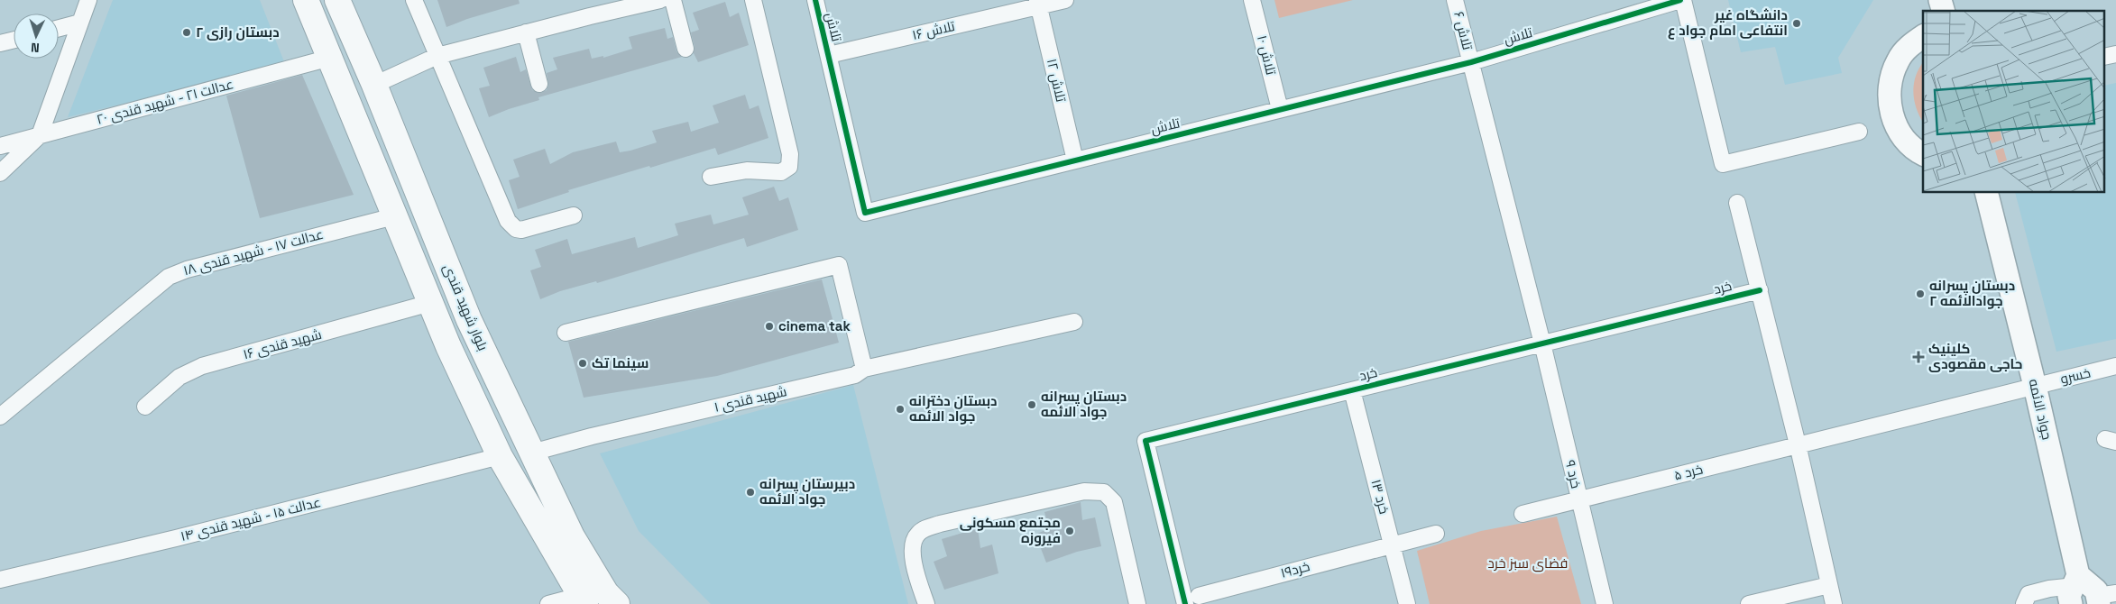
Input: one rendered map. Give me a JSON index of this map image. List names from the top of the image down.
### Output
{
  "streets": {
    "main road": ["بلوار شهید قندی"],
    "street": [
      "تلاش",
      "تلاش ۱۶",
      "تلاش ۶",
      "تلاش ۱۰",
      "تلاش ۱۲",
      "عدالت ۲۱ - شهید قندی ۲۰",
      "عدالت ۱۷ - شهید قندی ۱۸",
      "خرد",
      "شهید قندی ۱۶",
      "خسرو",
      "شهيد قندی ۱",
      "جواد الائمه",
      "خرد ۵",
      "خرد ۹",
      "خرد ۱۳",
      "عدالت ۱۵ - شهید قندی ۱۴",
      "خرد۱۹"
    ]
  },
  "crossings": [
    ["تلاش", "تلاش ۱۶"],
    ["تلاش", "تلاش ۶"],
    ["تلاش", "تلاش ۱۰"],
    ["تلاش", "تلاش ۱۲"],
    ["تلاش ۱۶", "تلاش ۱۲"],
    ["خرد", "خرد ۹"],
    ["خرد", "خرد ۱۳"],
    ["خرد", "خرد۱۹"],
    ["بلوار شهید قندی", "شهيد قندی ۱"],
    ["خسرو", "جواد الائمه"],
    ["خرد ۵", "خرد ۹"],
    ["خرد ۱۳", "خرد۱۹"]
  ],
  "parks": ["فضای سبز خرد"],
  "places": {
    "other": [
      "دانشگاه غیر انتفاعی امام جواد ع",
      "دبستان رازی ۲",
      "دبستان پسرانه جوادالائمه ۲",
      "cinema tak",
      "سینما تک",
      "دبستان پسرانه جواد الائمه",
      "دبستان دخترانه جواد الائمه",
      "دبیرستان پسرانه جواد الائمه",
      "مجتمع مسکونی فیروزه"
    ],
    "health": ["کلینیک حاجی مقصودی"]
  },
  "north": "bottom"
}
